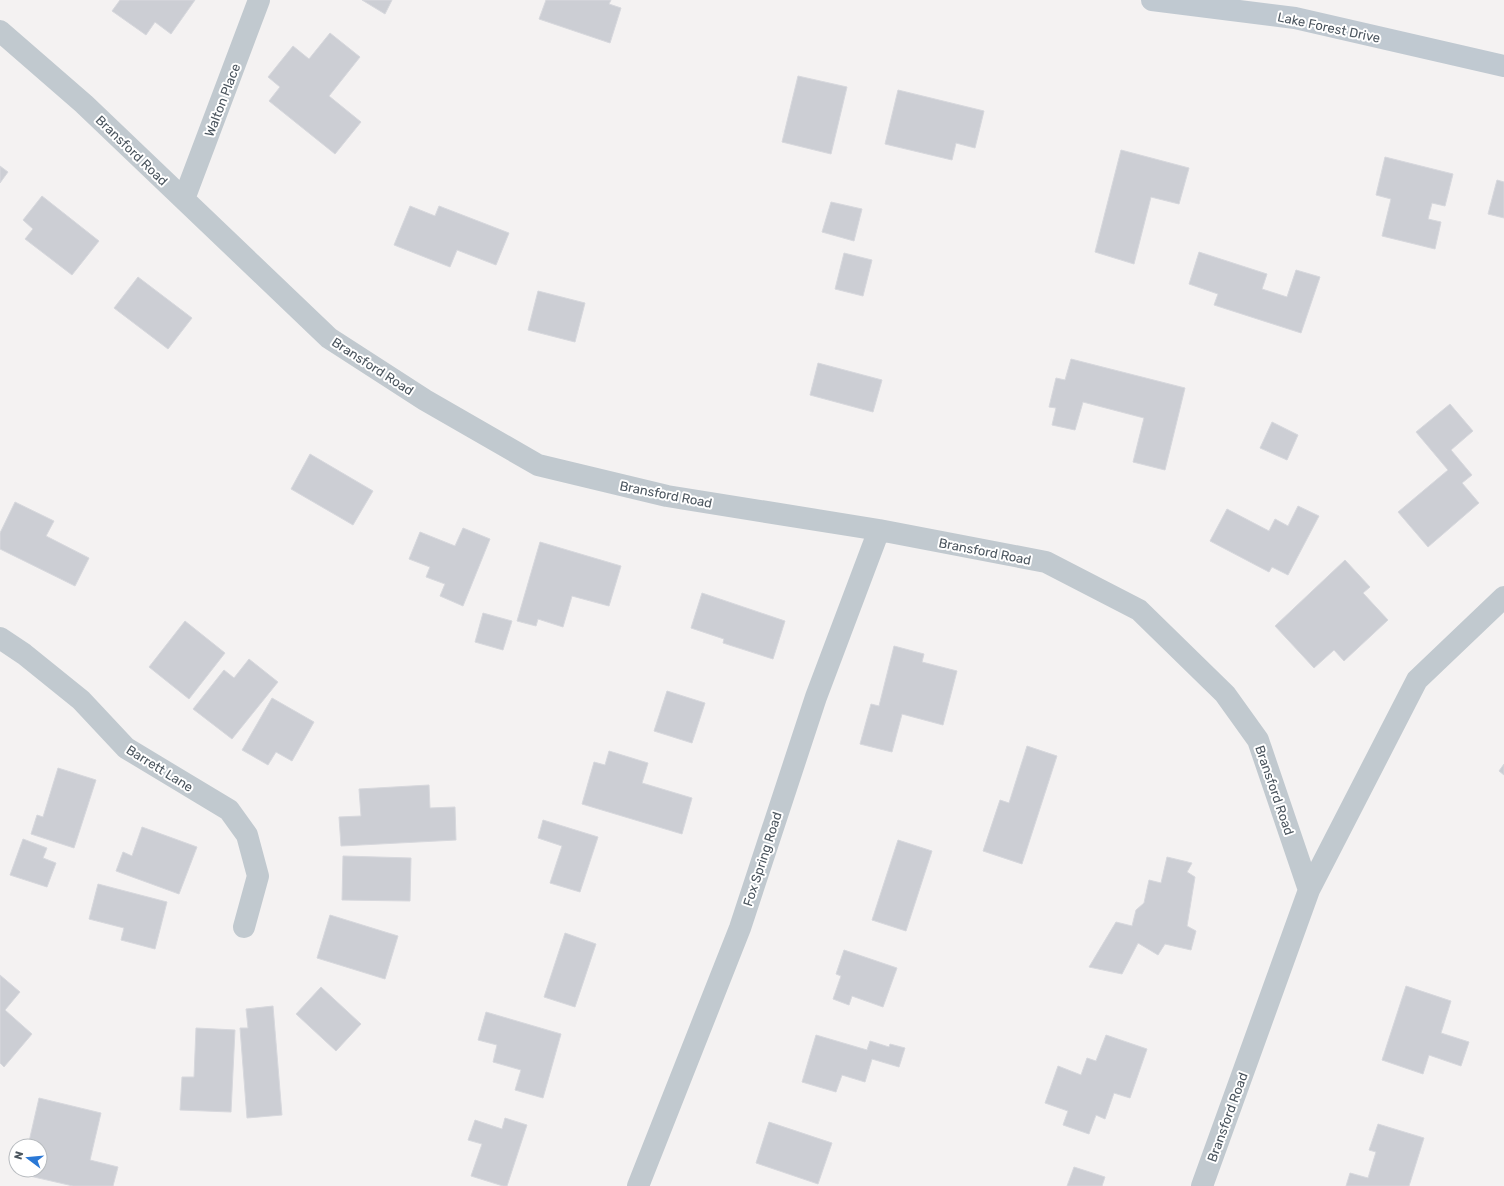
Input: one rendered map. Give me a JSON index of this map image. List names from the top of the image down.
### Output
{
  "streets": {
    "street": [
      "Lake Forest Drive",
      "Walton Place",
      "Bransford Road",
      "Barrett Lane",
      "Fox Spring Road"
    ]
  },
  "crossings": [
    ["Walton Place", "Bransford Road"],
    ["Bransford Road", "Fox Spring Road"]
  ],
  "north": "left"
}
